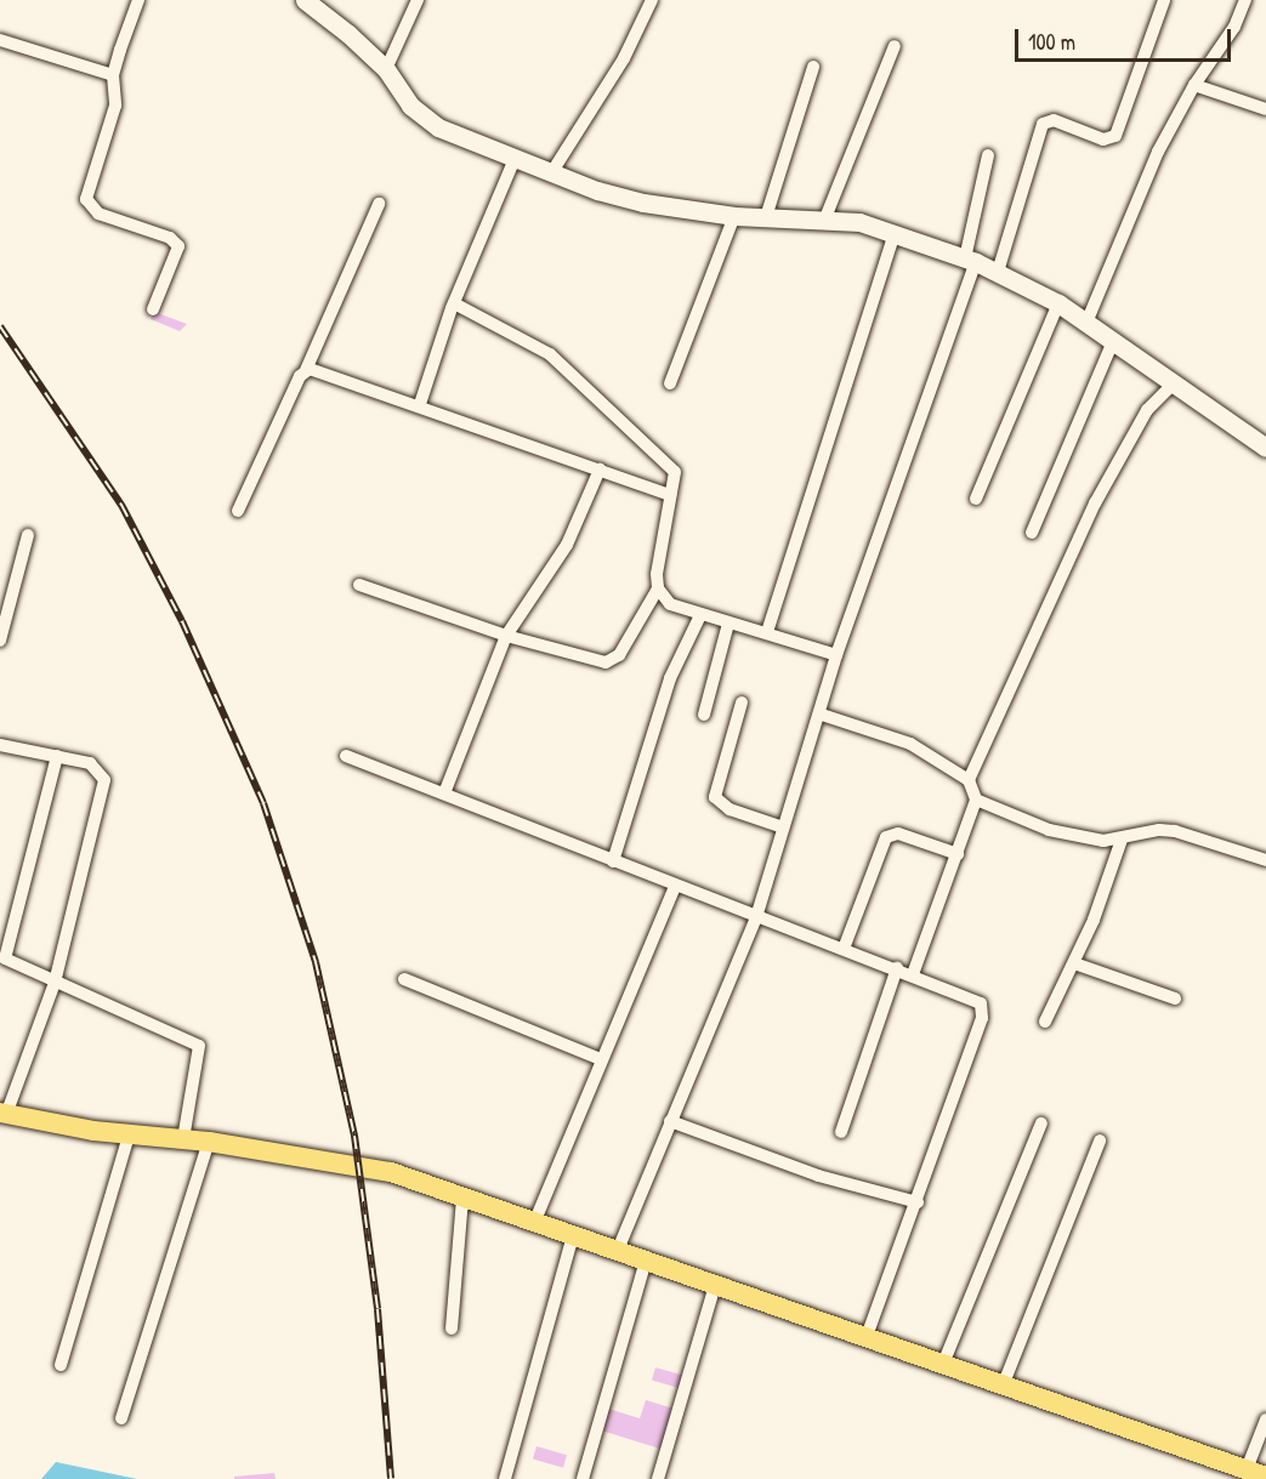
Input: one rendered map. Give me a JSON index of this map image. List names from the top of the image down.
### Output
{
  "scale_bar": "100 m"
}
